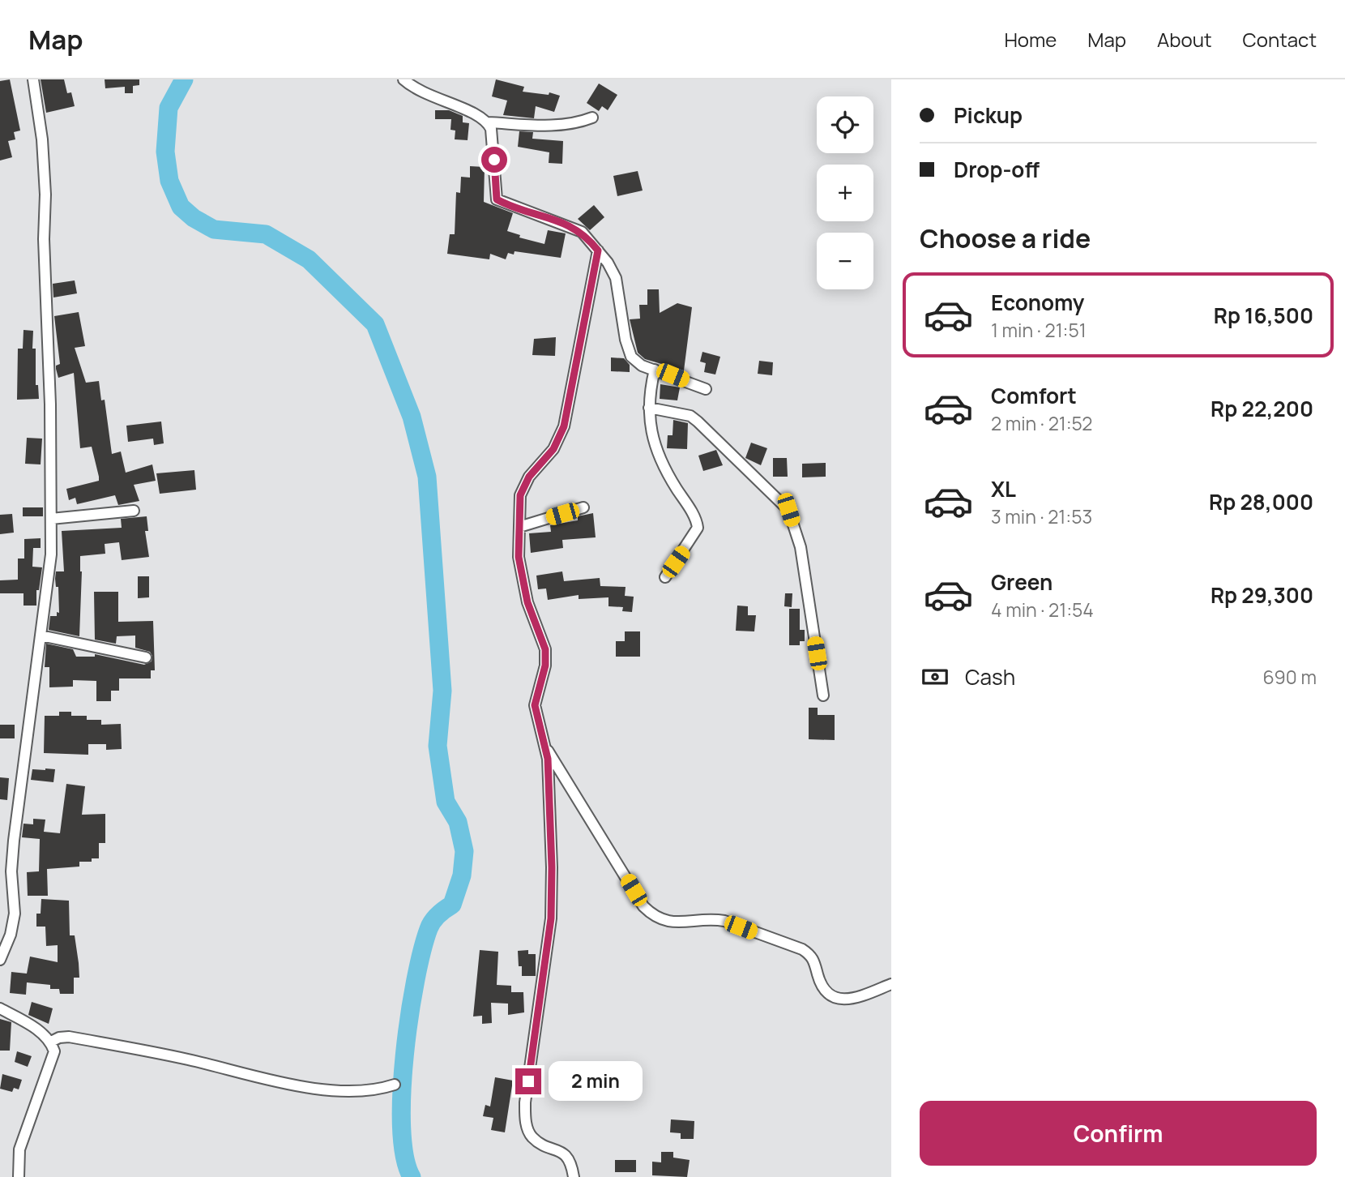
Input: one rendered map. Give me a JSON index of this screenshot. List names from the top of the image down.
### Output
{
  "page": {
    "header": "Map",
    "nav": [
      "Home",
      "Map",
      "About",
      "Contact"
    ],
    "banner": ["Pickup", "Drop-off"],
    "map_buttons": ["+", "−"],
    "heading": "Choose a ride",
    "list": [
      {
        "name": "Economy",
        "note": "1 min · 21:51",
        "value": "Rp 16,500"
      },
      {
        "name": "Comfort",
        "note": "2 min · 21:52",
        "value": "Rp 22,200"
      },
      {
        "name": "XL",
        "note": "3 min · 21:53",
        "value": "Rp 28,000"
      },
      {
        "name": "Green",
        "note": "4 min · 21:54",
        "value": "Rp 29,300"
      }
    ],
    "pay": ["Cash", "690 m"],
    "bubble": "2 min",
    "buttons": "Confirm"
  }
}
